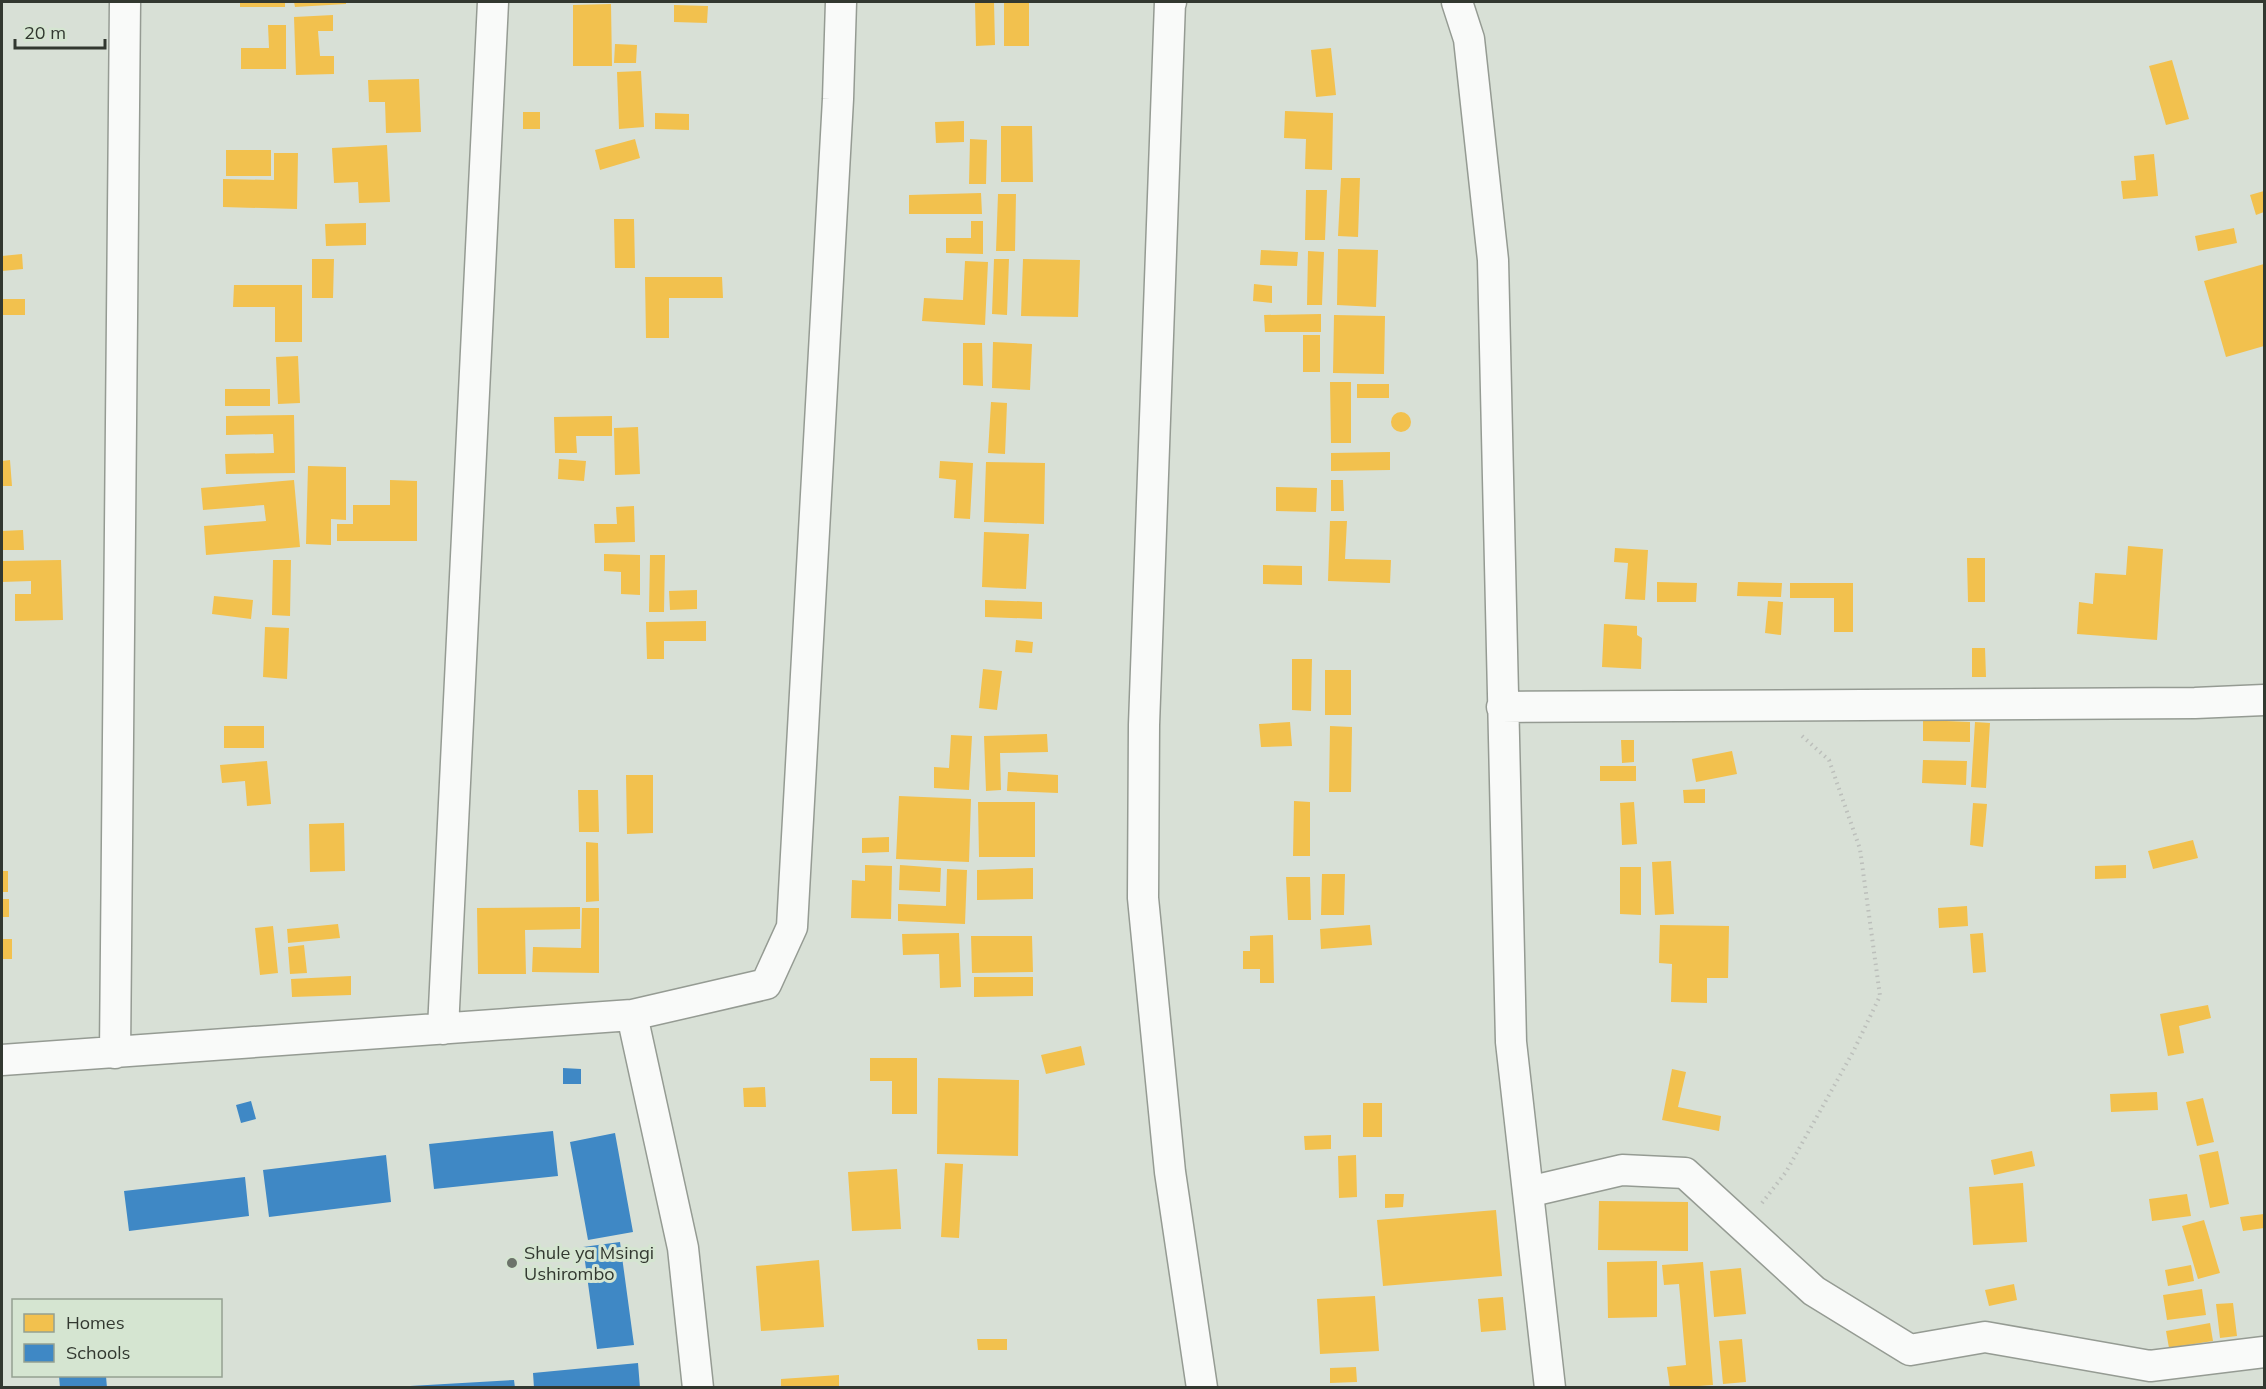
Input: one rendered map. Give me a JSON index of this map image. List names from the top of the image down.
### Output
{
  "places": ["Shule ya Msingi Ushirombo"],
  "legend": ["Homes", "Schools"],
  "scale_bar": "20 m"
}
